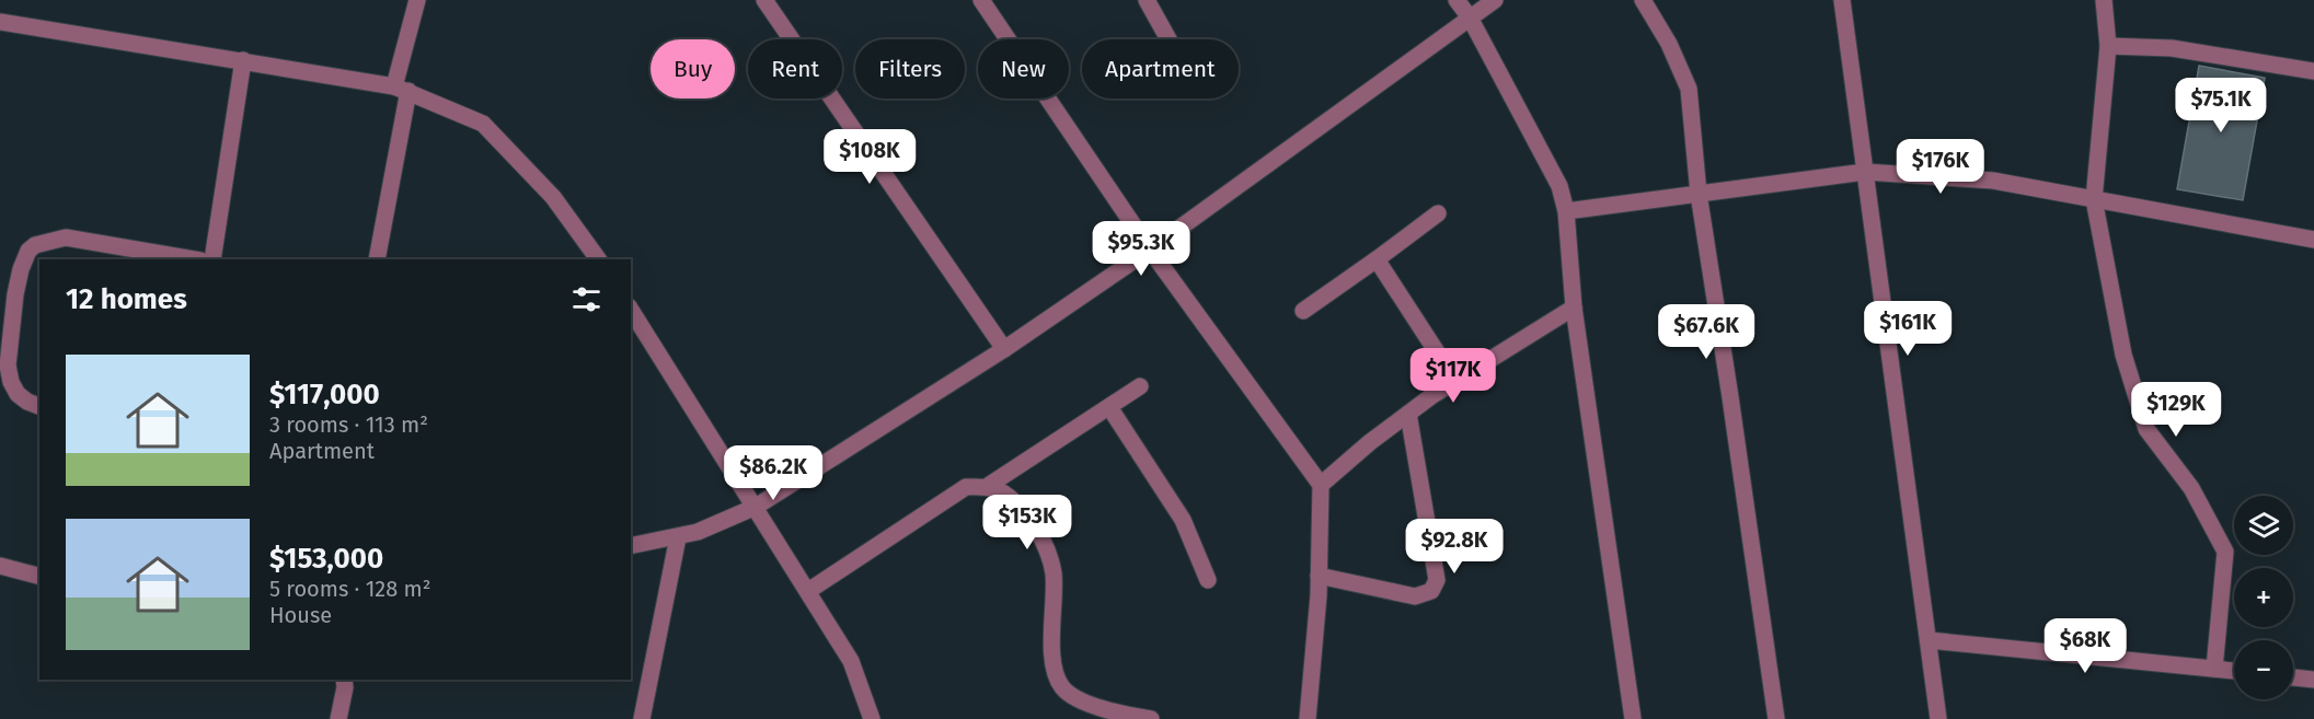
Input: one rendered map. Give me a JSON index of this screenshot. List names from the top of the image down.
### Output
{
  "page": {
    "chip": [
      "Buy",
      "Rent",
      "Filters",
      "New",
      "Apartment"
    ],
    "price": [
      "$75.1K",
      "$108K",
      "$176K",
      "$95.3K",
      "$161K",
      "$67.6K",
      "$117K",
      "$129K",
      "$86.2K",
      "$153K",
      "$92.8K",
      "$68K"
    ],
    "heading": "12 homes",
    "list": [
      {
        "name": "$117,000",
        "note": "3 rooms · 113 m² · Apartment"
      },
      {
        "name": "$153,000",
        "note": "5 rooms · 128 m² · House"
      }
    ],
    "map_buttons": ["+", "−"]
  }
}
